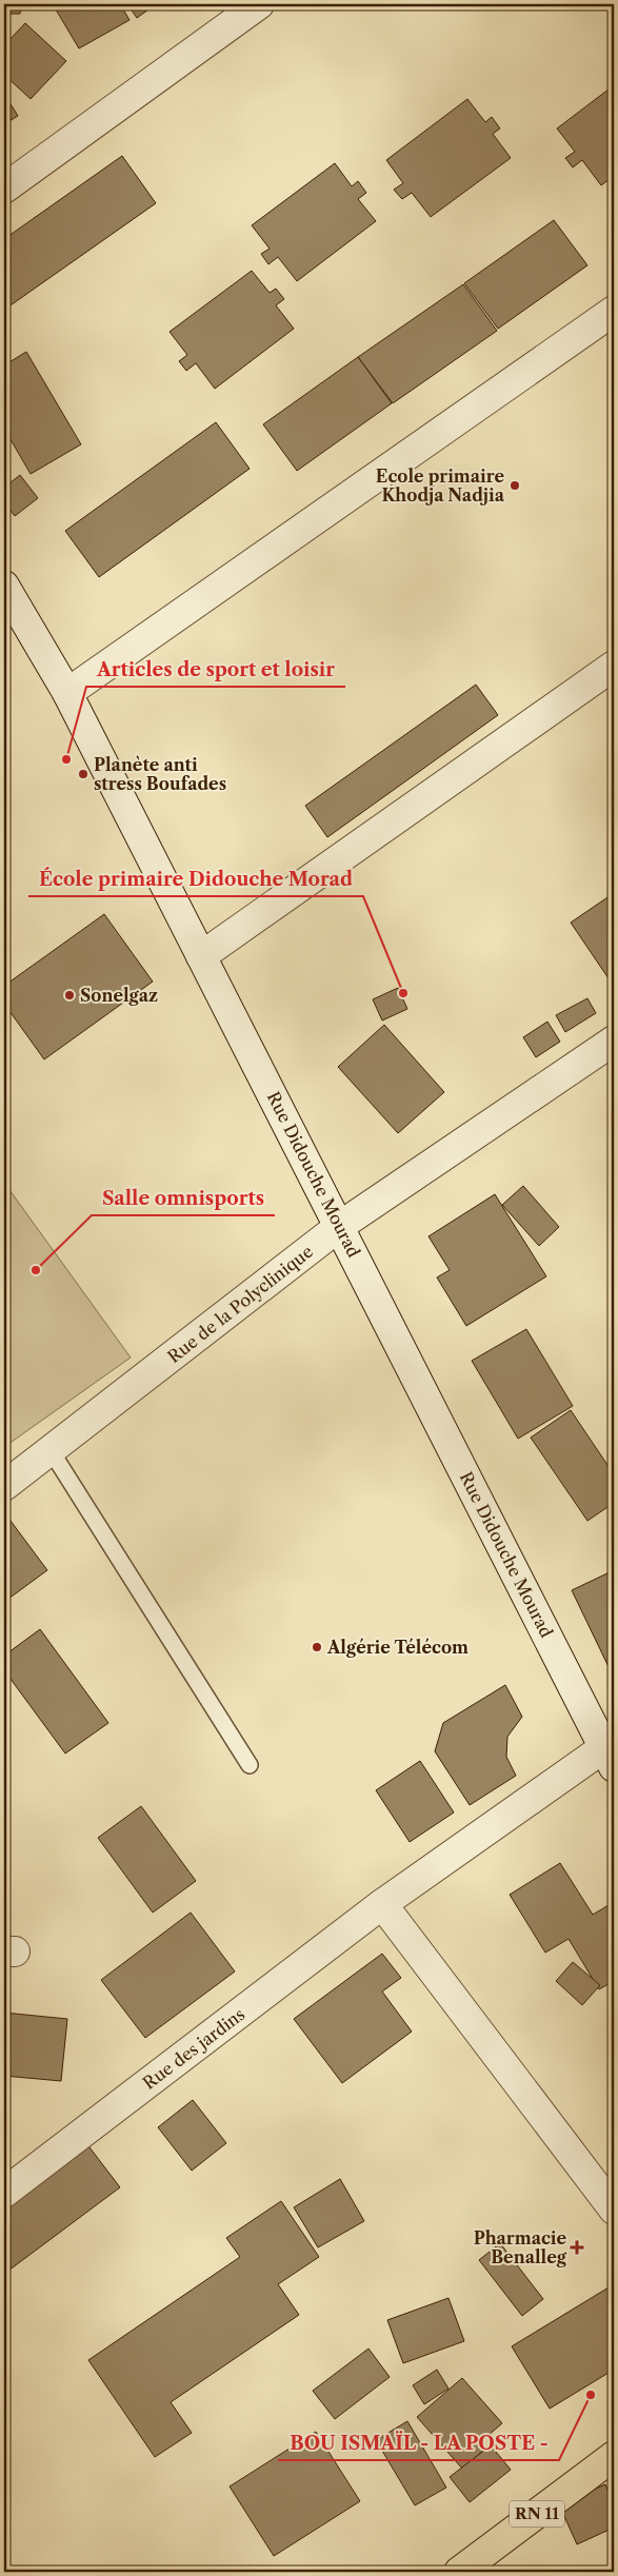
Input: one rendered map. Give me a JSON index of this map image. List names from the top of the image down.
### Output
{
  "streets": {
    "main road": ["RN 11"],
    "street": ["Rue Didouche Mourad", "Rue de la Polyclinique", "Rue des jardins"]
  },
  "crossings": [
    ["Rue Didouche Mourad", "Rue de la Polyclinique"],
    ["Rue Didouche Mourad", "Rue des jardins"]
  ],
  "places": {
    "other": [
      "Ecole primaire Khodja Nadjia",
      "Articles de sport et loisir",
      "Planète anti stress Boufades",
      "École primaire Didouche Morad",
      "Sonelgaz",
      "Salle omnisports",
      "Algérie Télécom",
      "BOU ISMAÏL - LA POSTE -"
    ],
    "health": ["Pharmacie Benalleg"]
  }
}
